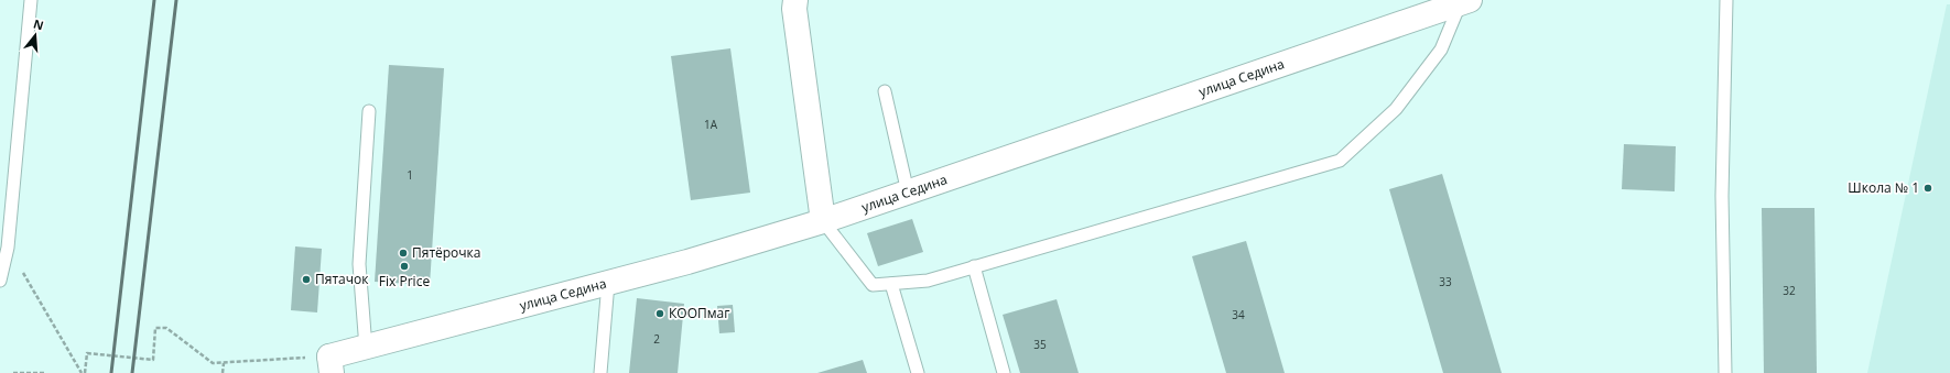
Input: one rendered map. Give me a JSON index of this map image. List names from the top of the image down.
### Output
{
  "streets": {
    "street": ["улица Седина"]
  },
  "places": [
    "Школа № 1",
    "Пятёрочка",
    "Fix Price",
    "Пятачок",
    "КООПмаг"
  ],
  "house_numbers": [
    "1А",
    "1",
    "33",
    "32",
    "34",
    "2",
    "35"
  ],
  "north": "top"
}
